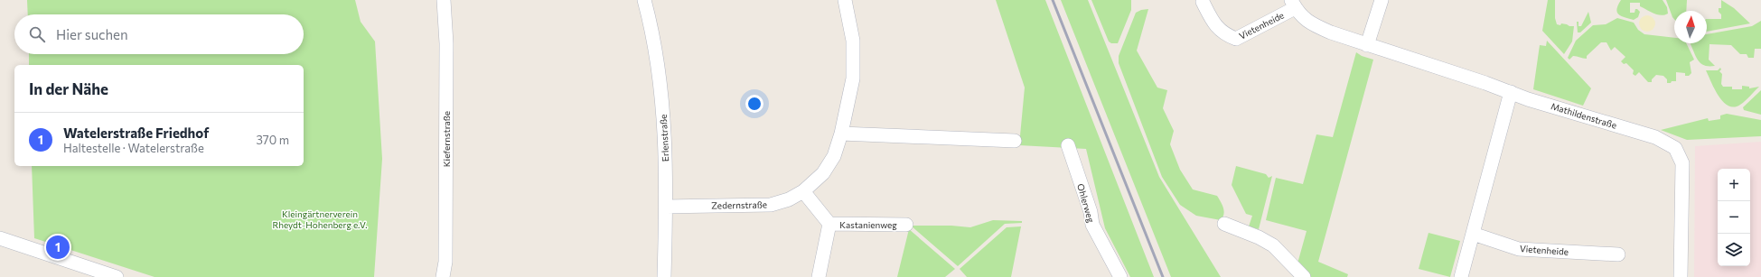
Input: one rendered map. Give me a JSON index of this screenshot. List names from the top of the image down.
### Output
{
  "streets": {
    "street": [
      "Vietenheide",
      "Mathildenstraße",
      "Erlenstraße",
      "Kiefernstraße",
      "Ohlerweg",
      "Zedernstraße",
      "Kastanienweg"
    ]
  },
  "crossings": [
    ["Vietenheide", "Mathildenstraße"],
    ["Erlenstraße", "Zedernstraße"],
    ["Zedernstraße", "Kastanienweg"]
  ],
  "parks": ["Kleingärtnerverein Rheydt-Hohenberg e.V."],
  "north": "top",
  "page": {
    "search": "Hier suchen",
    "heading": "In der Nähe",
    "list": [
      {
        "mark": "1",
        "name": "Watelerstraße Friedhof",
        "note": "Haltestelle · Watelerstraße",
        "value": "370 m"
      }
    ],
    "map_buttons": ["+", "−"],
    "pins": "1"
  }
}
